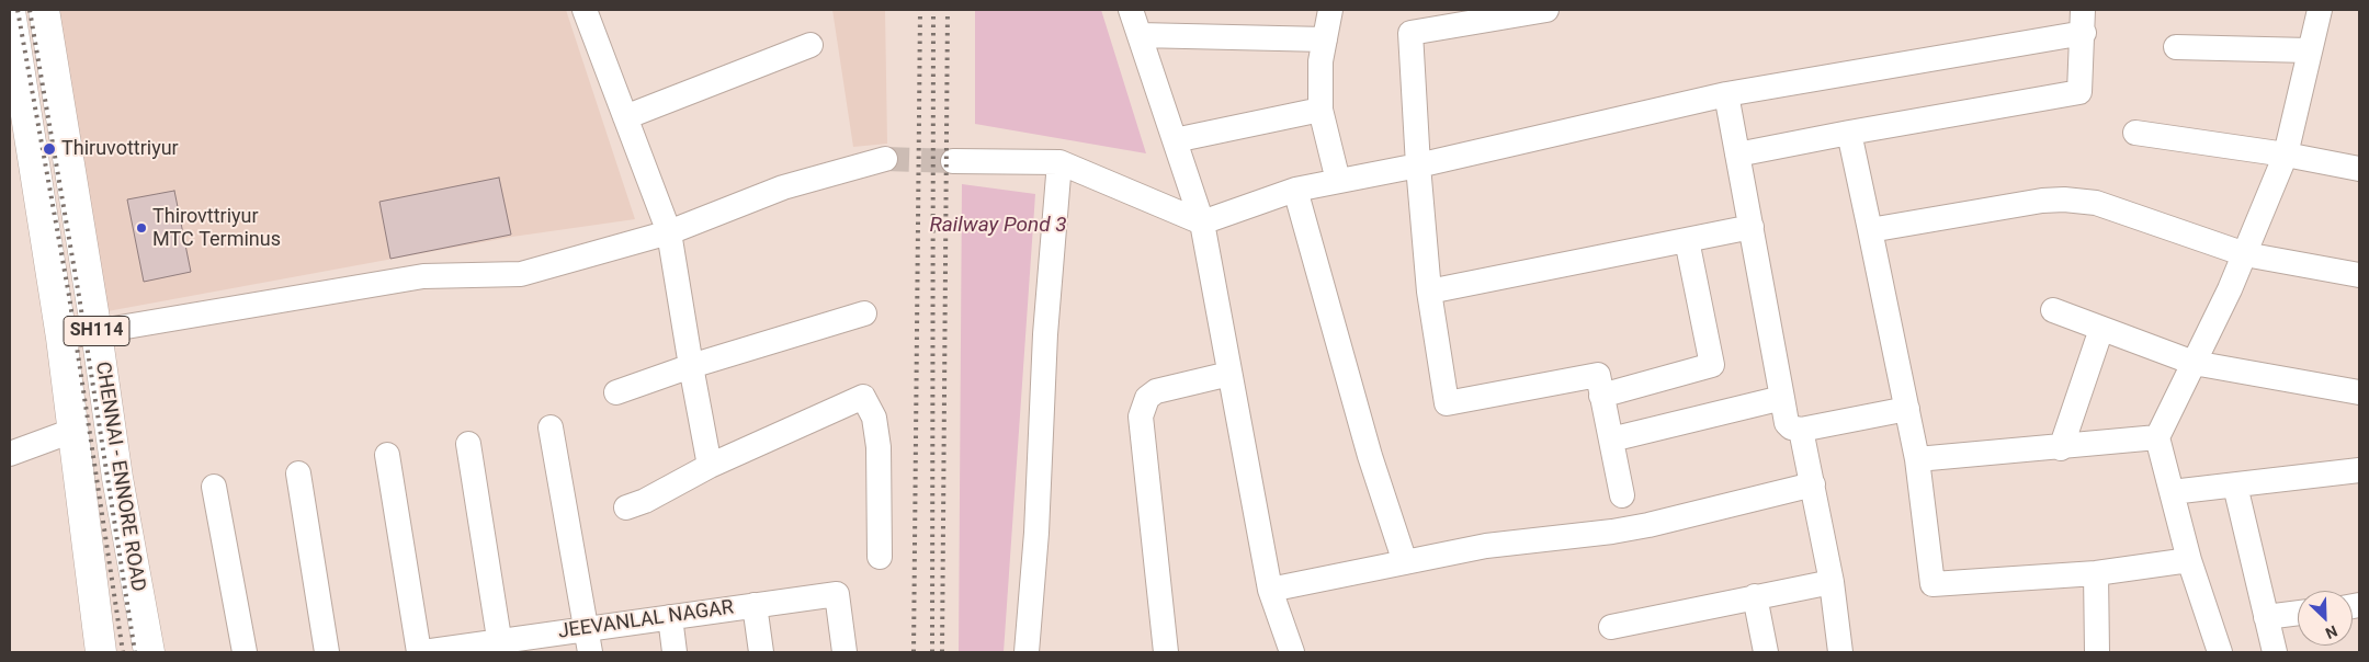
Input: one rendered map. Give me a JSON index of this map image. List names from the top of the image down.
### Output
{
  "streets": {
    "main road": ["SH114", "CHENNAI - ENNORE ROAD"],
    "street": ["JEEVANLAL NAGAR"]
  },
  "water": ["Railway Pond 3"],
  "places": ["Thiruvottriyur", "Thirovttriyur MTC Terminus"],
  "north": "bottom right"
}
